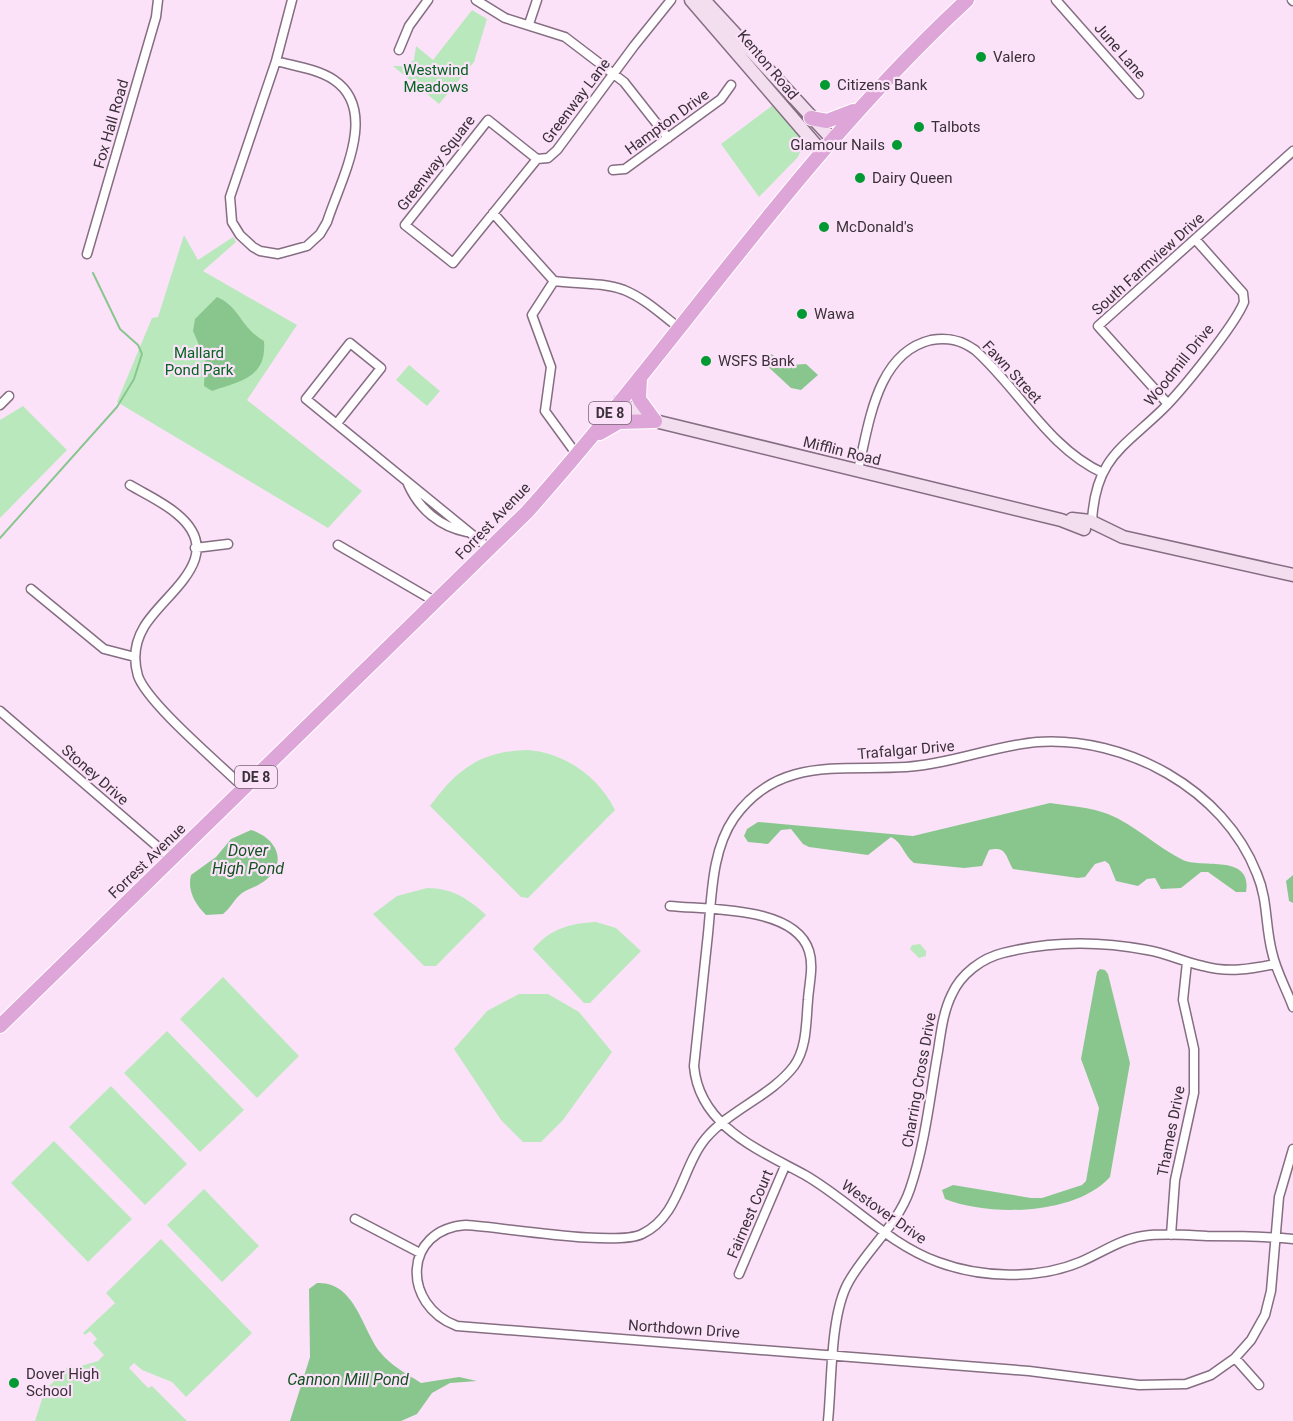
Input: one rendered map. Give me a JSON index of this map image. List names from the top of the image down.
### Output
{
  "streets": {
    "highway": ["DE 8", "Forrest Avenue"],
    "main road": ["Kenton Road", "Mifflin Road"],
    "street": [
      "June Lane",
      "Greenway Lane",
      "Hampton Drive",
      "Fox Hall Road",
      "Greenway Square",
      "South Farmview Drive",
      "Woodmill Drive",
      "Fawn Street",
      "Trafalgar Drive",
      "Stoney Drive",
      "Charring Cross Drive",
      "Thames Drive",
      "Westover Drive",
      "Fairnest Court",
      "Northdown Drive"
    ]
  },
  "crossings": [
    ["Kenton Road", "Forrest Avenue"],
    ["Greenway Lane", "Greenway Square"],
    ["South Farmview Drive", "Woodmill Drive"],
    ["Woodmill Drive", "Fawn Street"],
    ["Woodmill Drive", "Mifflin Road"],
    ["Fawn Street", "Mifflin Road"],
    ["Mifflin Road", "Forrest Avenue"],
    ["Forrest Avenue", "Stoney Drive"],
    ["Trafalgar Drive", "Charring Cross Drive"],
    ["Trafalgar Drive", "Westover Drive"],
    ["Charring Cross Drive", "Thames Drive"],
    ["Charring Cross Drive", "Westover Drive"],
    ["Charring Cross Drive", "Northdown Drive"],
    ["Thames Drive", "Westover Drive"],
    ["Westover Drive", "Fairnest Court"],
    ["Westover Drive", "Northdown Drive"]
  ],
  "water": ["Dover High Pond", "Cannon Mill Pond"],
  "parks": ["Westwind Meadows", "Mallard Pond Park"],
  "places": [
    "Valero",
    "Citizens Bank",
    "Talbots",
    "Glamour Nails",
    "Dairy Queen",
    "McDonald's",
    "Wawa",
    "WSFS Bank",
    "Dover High School"
  ]
}
